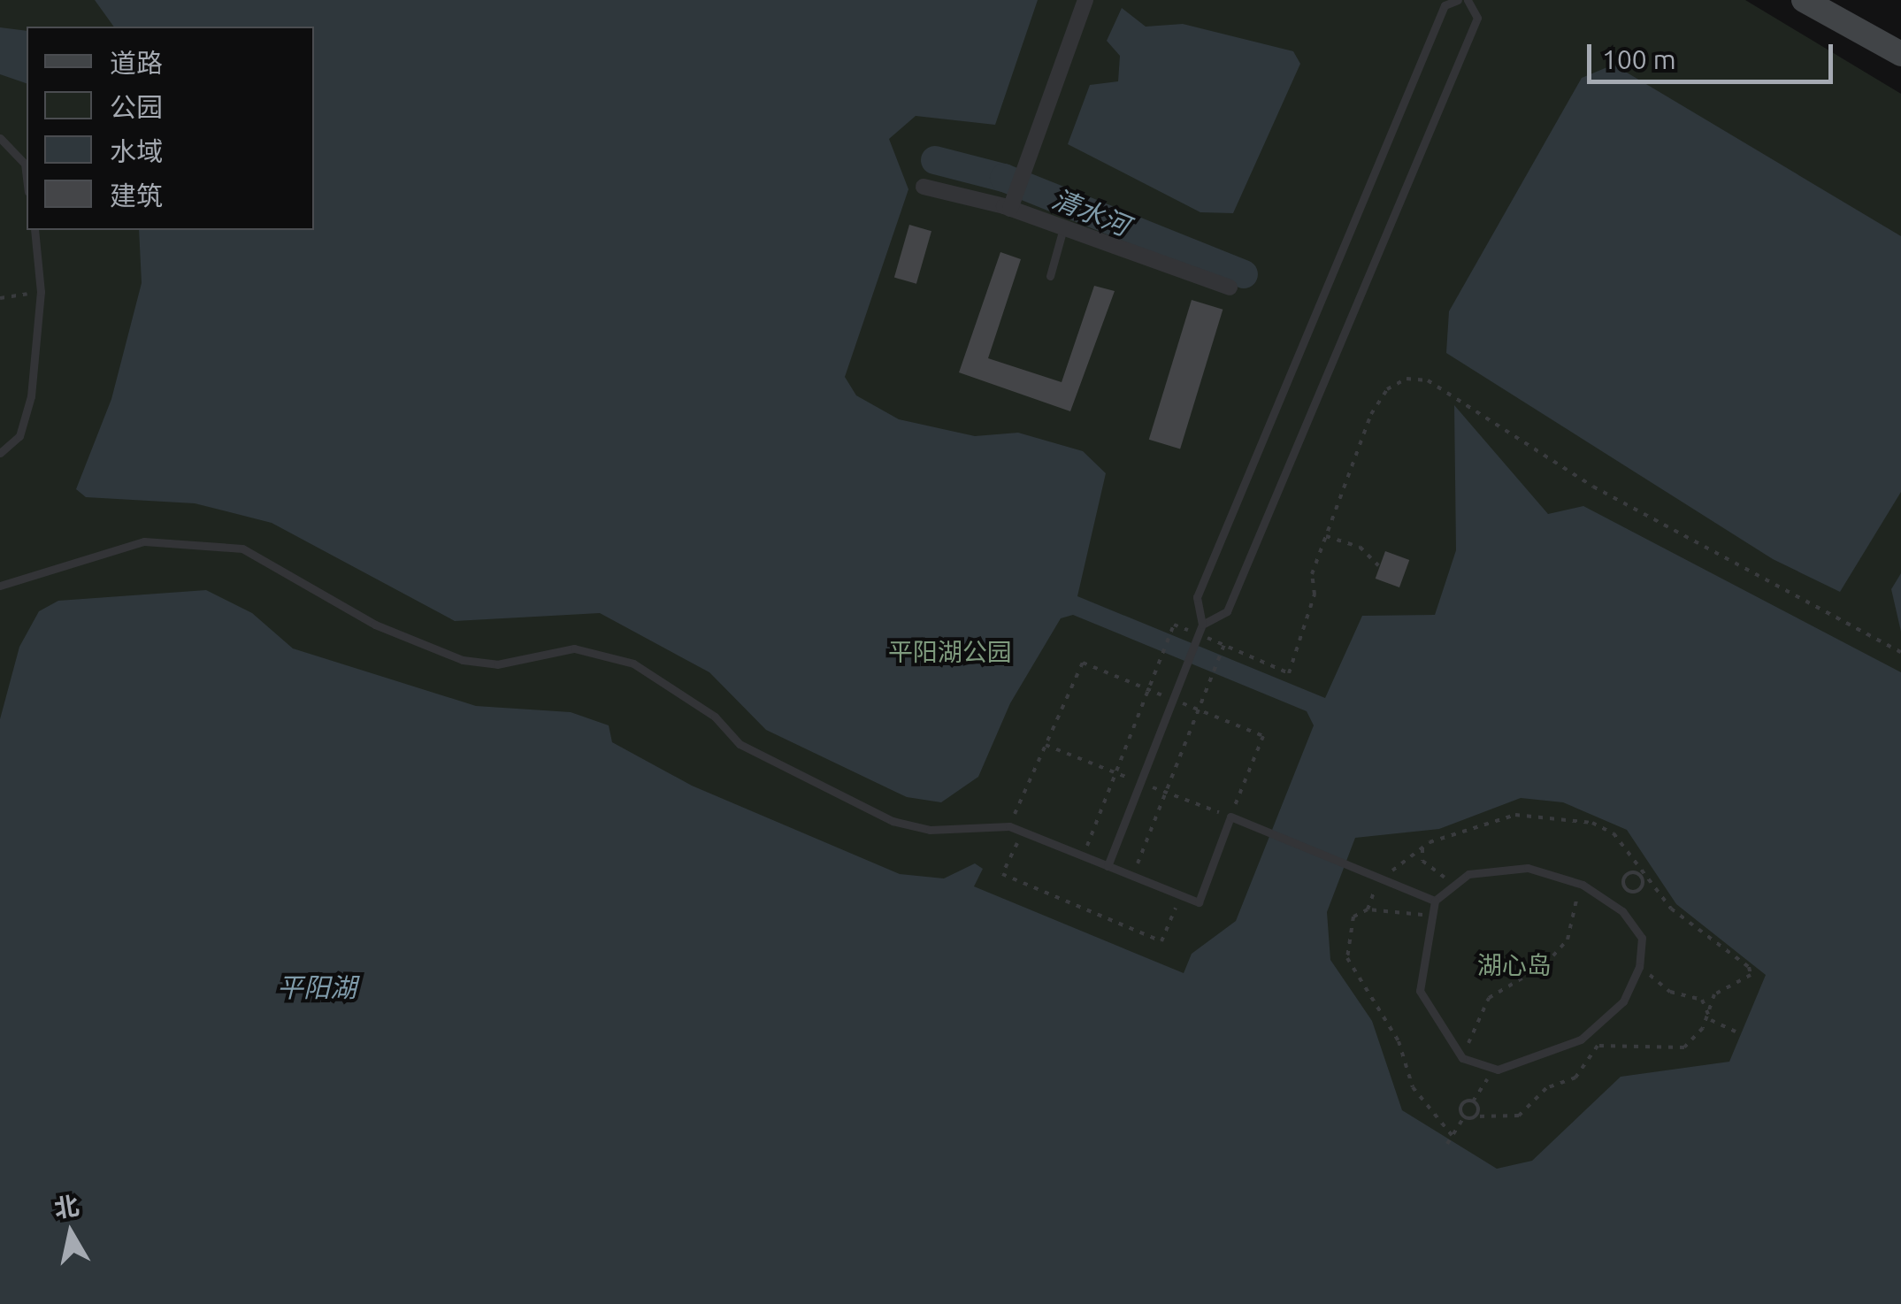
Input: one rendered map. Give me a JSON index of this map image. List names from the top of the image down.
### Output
{
  "water": ["清水河", "平阳湖"],
  "parks": ["平阳湖公园", "湖心岛"],
  "legend": [
    "道路",
    "公园",
    "水域",
    "建筑"
  ],
  "scale_bar": "100 m",
  "north": "top"
}
